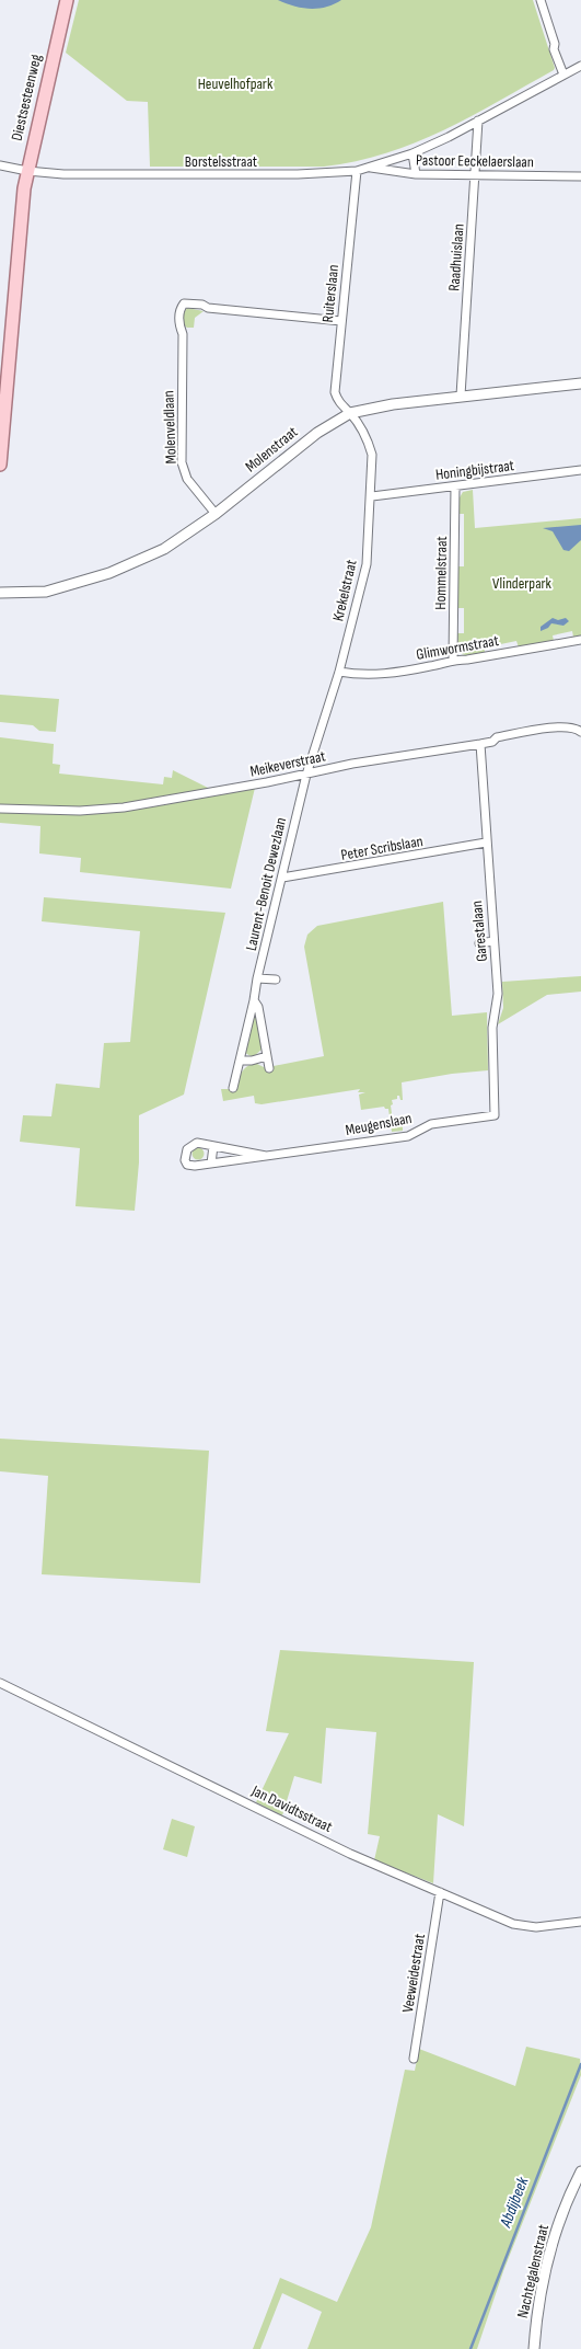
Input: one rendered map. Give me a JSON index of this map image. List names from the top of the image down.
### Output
{
  "streets": {
    "main road": ["Diestsesteenweg"],
    "street": [
      "Borstelsstraat",
      "Pastoor Eeckelaerslaan",
      "Raadhuislaan",
      "Ruiterslaan",
      "Molenveldlaan",
      "Molenstraat",
      "Honingbijstraat",
      "Hommelstraat",
      "Krekelstraat",
      "Glimwormstraat",
      "Meikeverstraat",
      "Peter Scribslaan",
      "Laurent-Benoit Dewezlaan",
      "Garestalaan",
      "Meugenslaan",
      "Jan Davidtsstraat",
      "Veeweidestraat",
      "Nachtegalenstraat"
    ]
  },
  "crossings": [
    ["Diestsesteenweg", "Borstelsstraat"],
    ["Borstelsstraat", "Pastoor Eeckelaerslaan"],
    ["Borstelsstraat", "Raadhuislaan"],
    ["Borstelsstraat", "Ruiterslaan"],
    ["Pastoor Eeckelaerslaan", "Raadhuislaan"],
    ["Raadhuislaan", "Molenstraat"],
    ["Ruiterslaan", "Molenveldlaan"],
    ["Ruiterslaan", "Molenstraat"],
    ["Ruiterslaan", "Krekelstraat"],
    ["Molenveldlaan", "Molenstraat"],
    ["Molenstraat", "Krekelstraat"],
    ["Honingbijstraat", "Hommelstraat"],
    ["Honingbijstraat", "Krekelstraat"],
    ["Hommelstraat", "Glimwormstraat"],
    ["Krekelstraat", "Glimwormstraat"],
    ["Krekelstraat", "Meikeverstraat"],
    ["Krekelstraat", "Laurent-Benoit Dewezlaan"],
    ["Meikeverstraat", "Laurent-Benoit Dewezlaan"],
    ["Meikeverstraat", "Garestalaan"],
    ["Peter Scribslaan", "Laurent-Benoit Dewezlaan"],
    ["Peter Scribslaan", "Garestalaan"],
    ["Garestalaan", "Meugenslaan"],
    ["Jan Davidtsstraat", "Veeweidestraat"]
  ],
  "water": ["Abdijbeek"],
  "parks": ["Heuvelhofpark", "Vlinderpark"]
}
